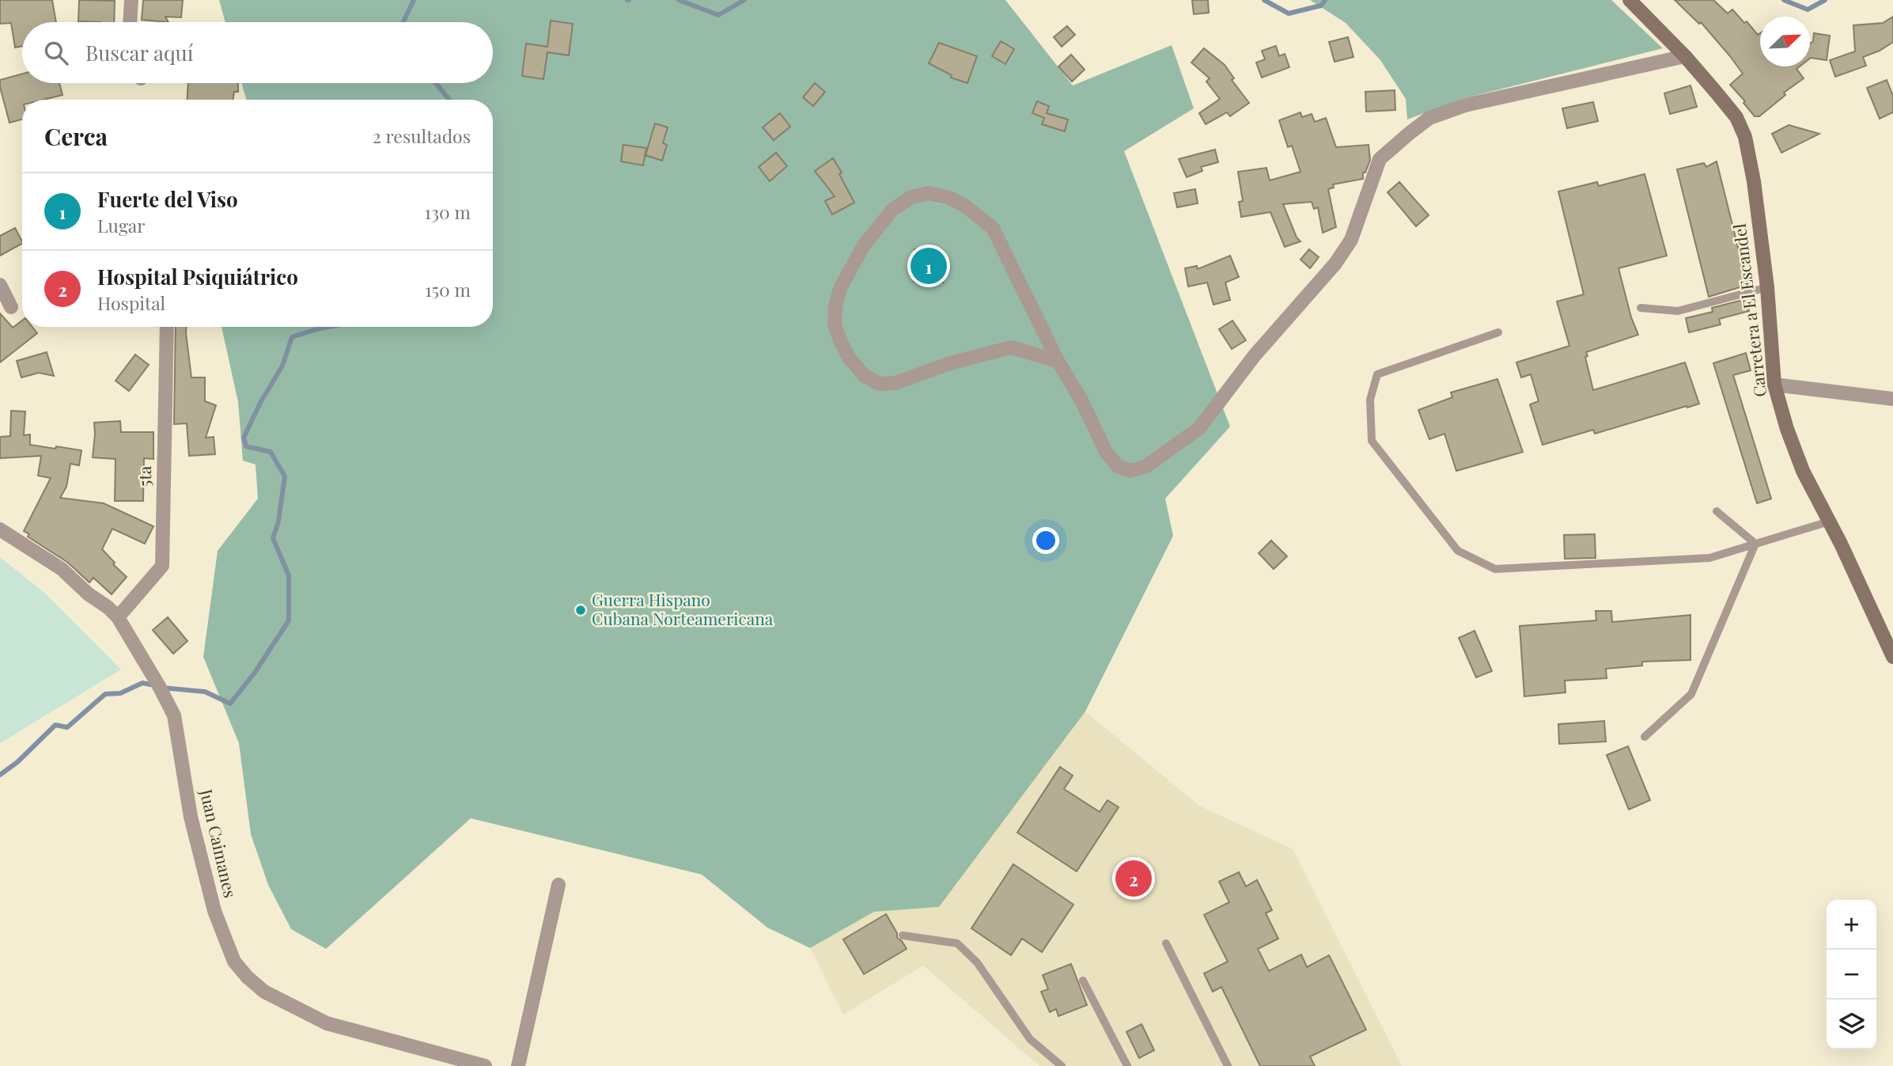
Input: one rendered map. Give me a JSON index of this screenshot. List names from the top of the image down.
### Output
{
  "streets": {
    "street": ["Carretera a El Escandel", "5ta", "Juan Caimanes"]
  },
  "crossings": [
    ["5ta", "Juan Caimanes"]
  ],
  "places": ["Guerra Hispano Cubana Norteamericana"],
  "north": "top right",
  "page": {
    "search": "Buscar aquí",
    "heading": ["Cerca", "2 resultados"],
    "list": [
      {
        "mark": "1",
        "name": "Fuerte del Viso",
        "note": "Lugar",
        "value": "130 m"
      },
      {
        "mark": "2",
        "name": "Hospital Psiquiátrico",
        "note": "Hospital",
        "value": "150 m"
      }
    ],
    "pins": ["1", "2"],
    "map_buttons": ["+", "−"]
  }
}
